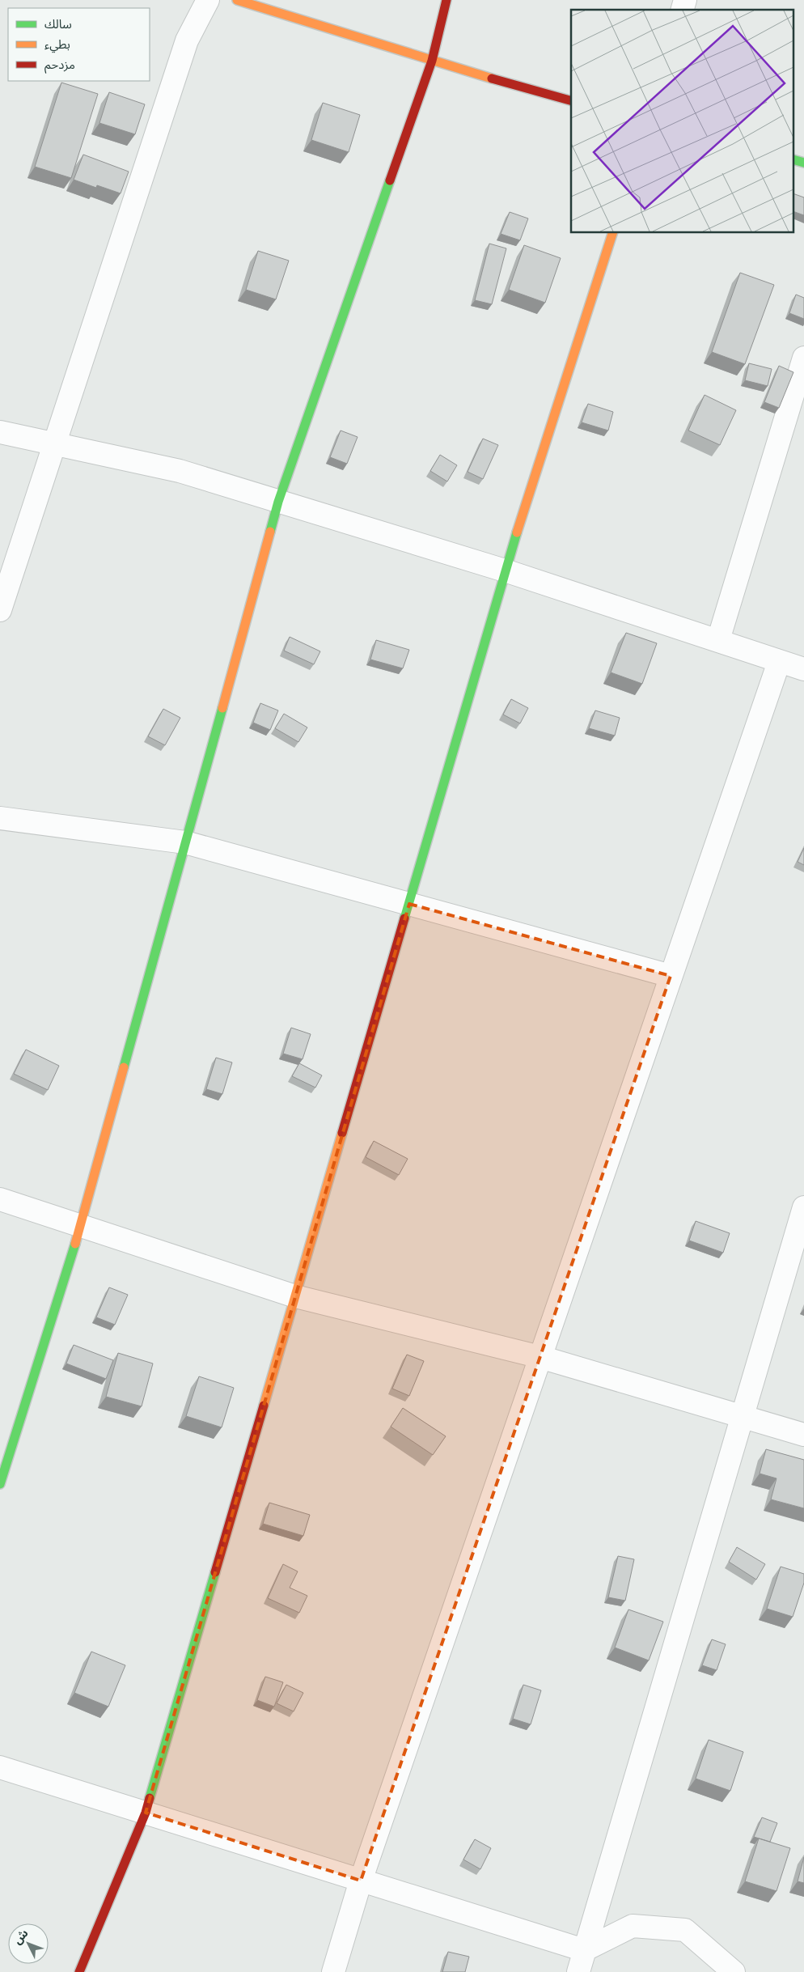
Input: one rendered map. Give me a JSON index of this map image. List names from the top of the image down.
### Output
{
  "legend": ["سالك", "بطيء", "مزدحم"],
  "north": "top left"
}
